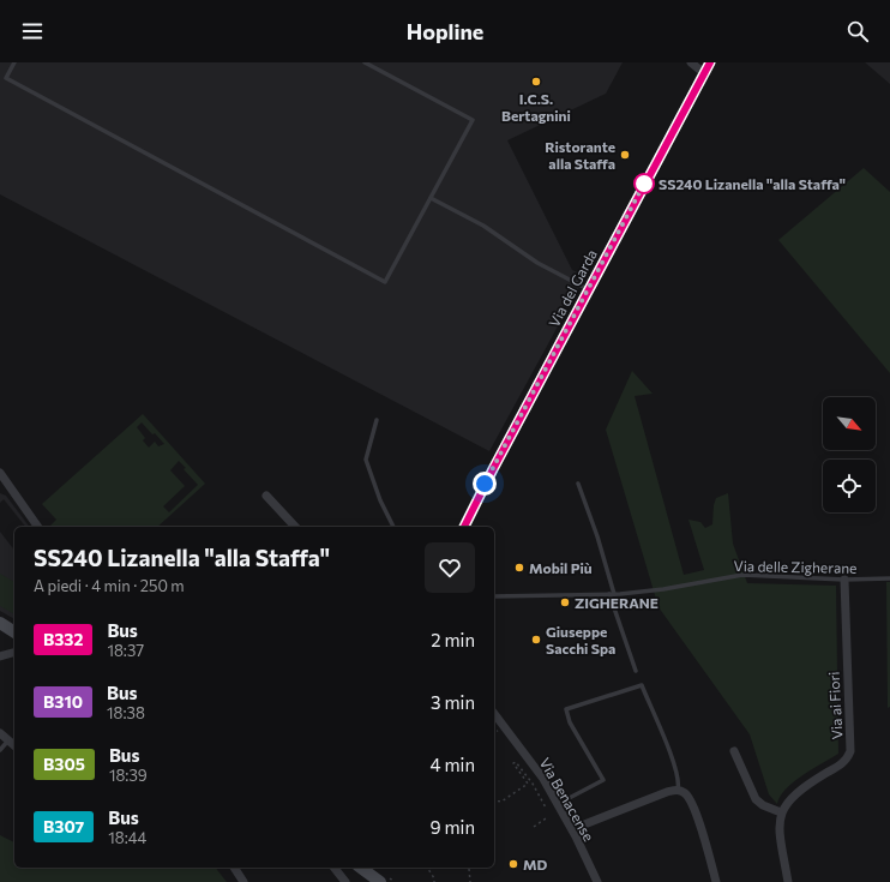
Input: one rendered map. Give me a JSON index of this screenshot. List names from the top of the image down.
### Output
{
  "streets": {
    "street": ["Via del Garda", "Via ai Fiori", "Via Benacense"],
    "lane": ["Via delle Zigherane"]
  },
  "crossings": [
    ["Via delle Zigherane", "Via ai Fiori"]
  ],
  "places": [
    "I.C.S. Bertagnini",
    "Ristorante alla Staffa",
    "SS240 Lizanella \"alla Staffa\"",
    "Mobil Più",
    "ZIGHERANE",
    "Giuseppe Sacchi Spa",
    "MD"
  ],
  "lines": ["bus line B332"],
  "north": "bottom right",
  "page": {
    "header": "Hopline",
    "heading": ["SS240 Lizanella \"alla Staffa\"", "A piedi · 4 min · 250 m"],
    "list": [
      {
        "mark": "B332",
        "name": "Bus",
        "note": "18:37",
        "value": "2 min"
      },
      {
        "mark": "B310",
        "name": "Bus",
        "note": "18:38",
        "value": "3 min"
      },
      {
        "mark": "B305",
        "name": "Bus",
        "note": "18:39",
        "value": "4 min"
      },
      {
        "mark": "B307",
        "name": "Bus",
        "note": "18:44",
        "value": "9 min"
      }
    ]
  }
}
